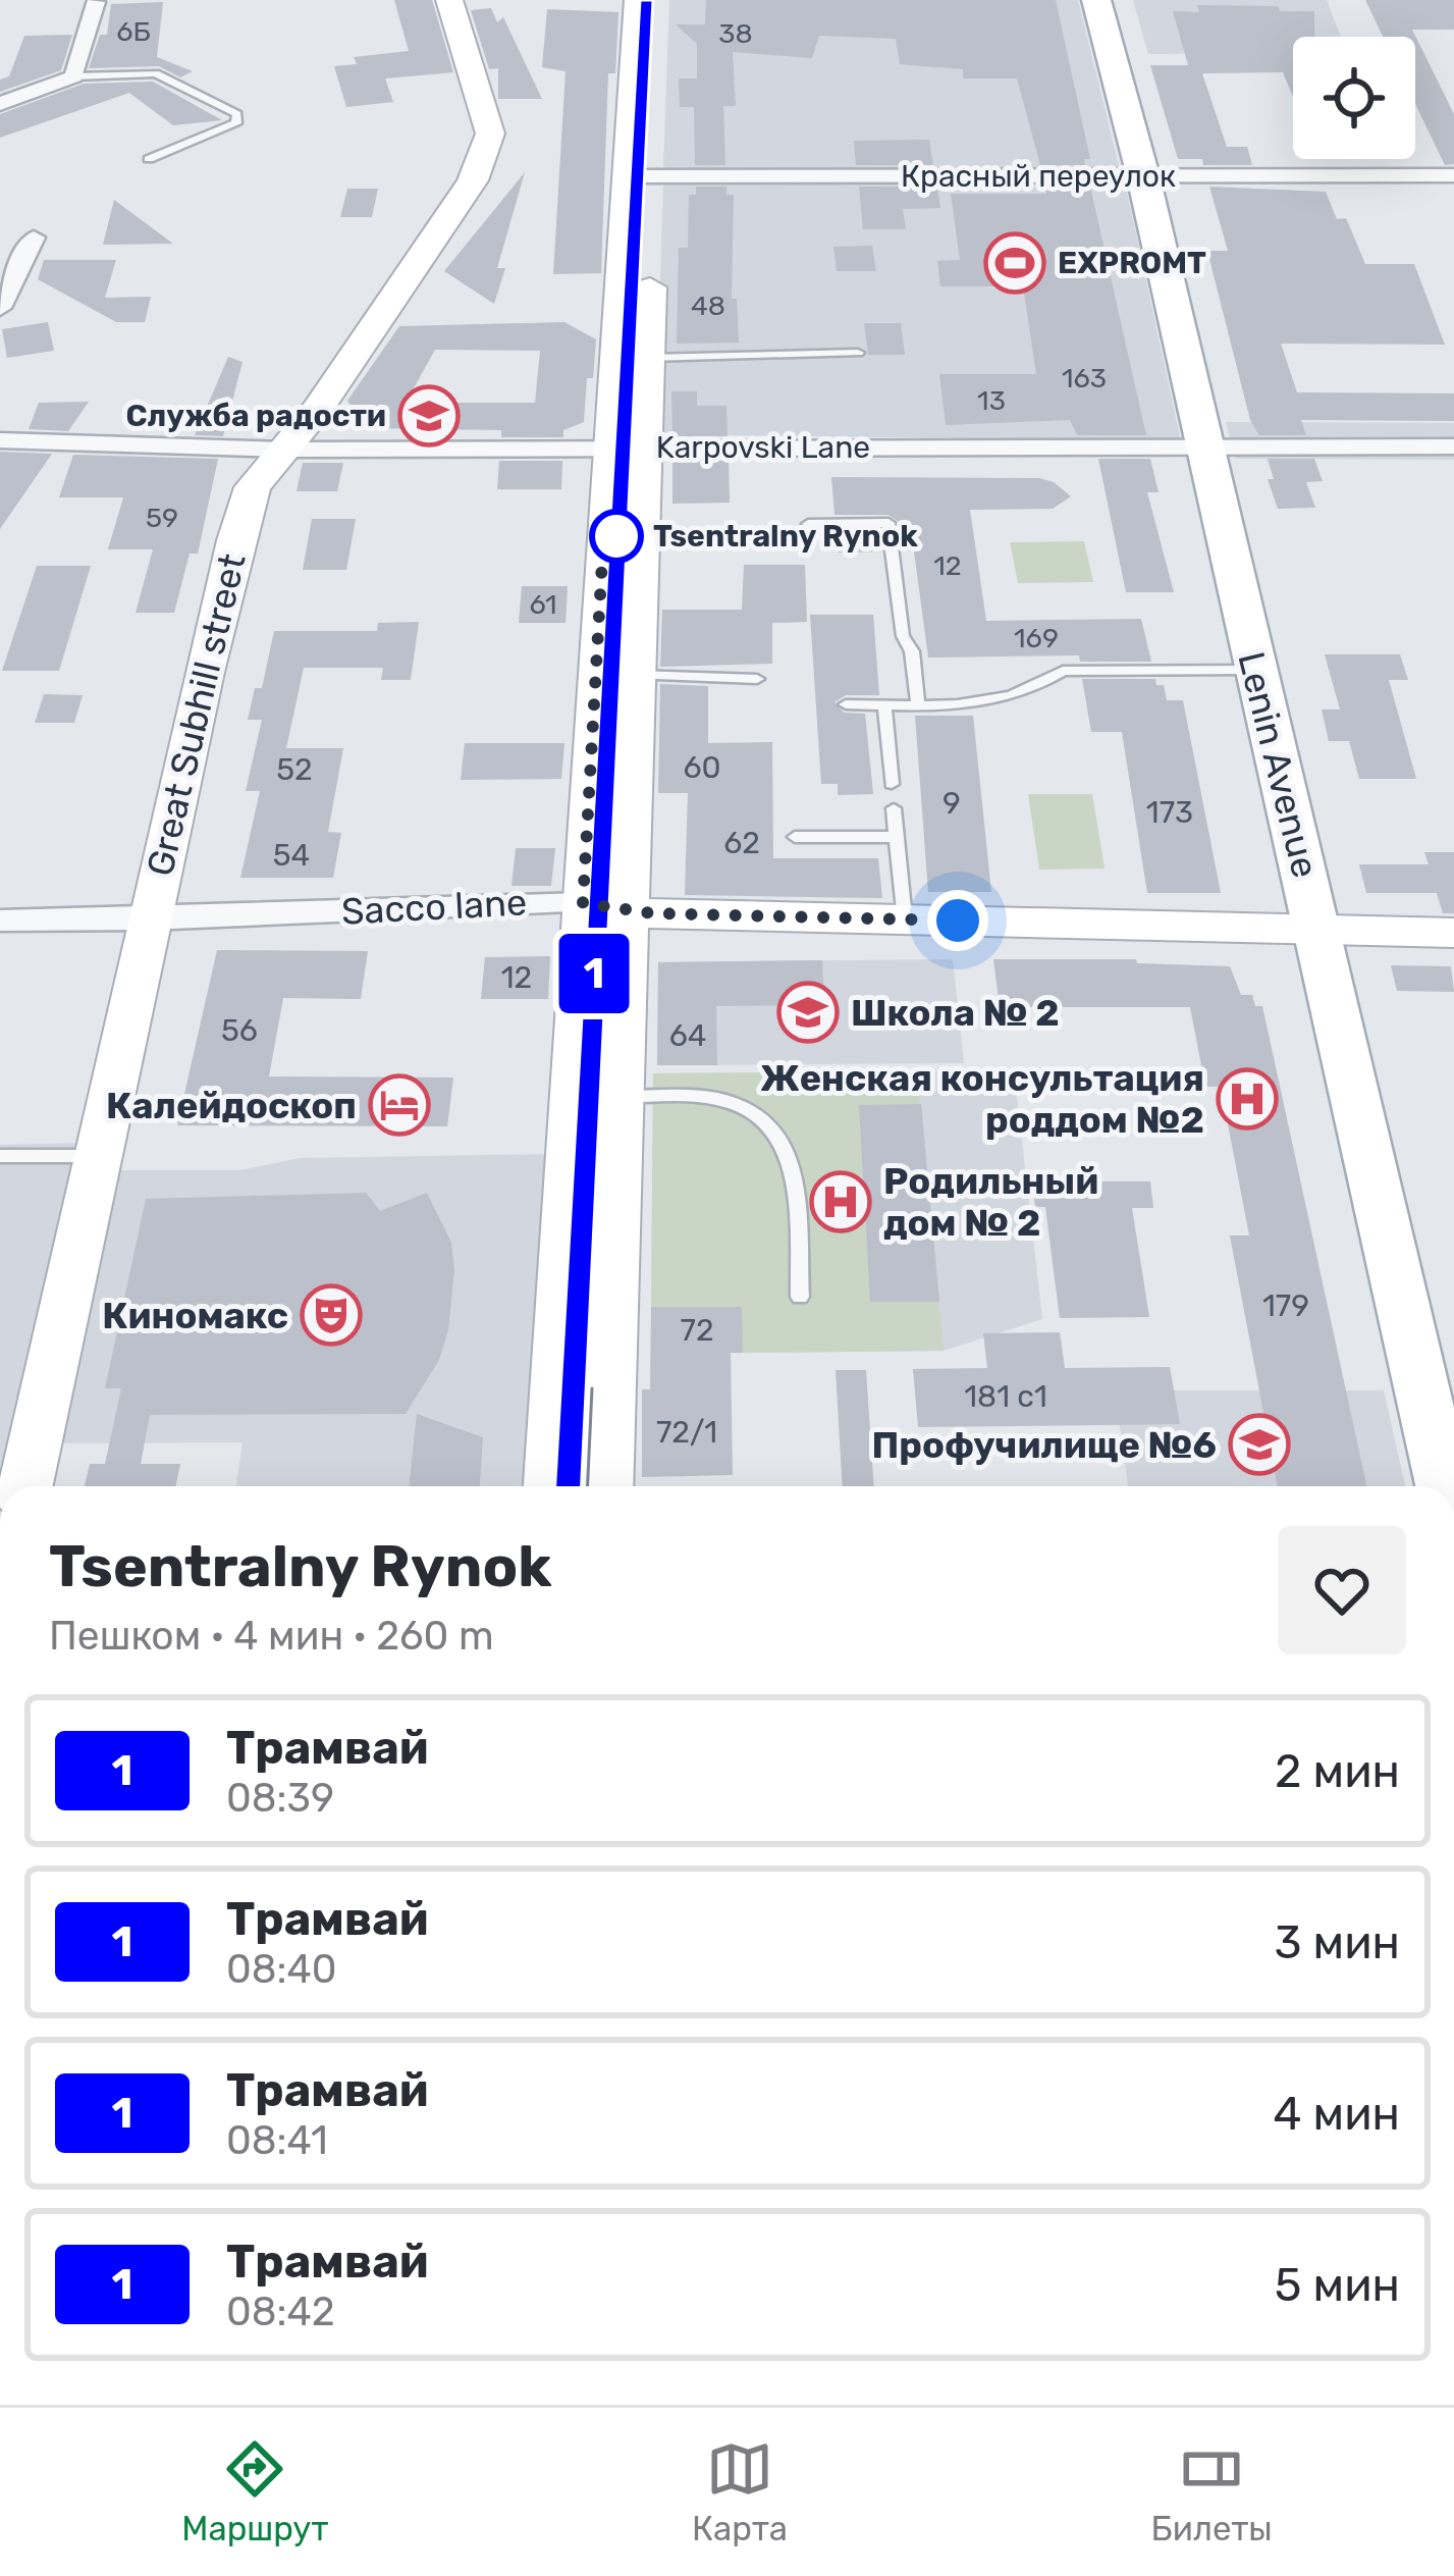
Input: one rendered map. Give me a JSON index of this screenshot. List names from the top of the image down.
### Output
{
  "streets": {
    "main road": ["Great Subhill street", "Lenin Avenue", "Sacco lane"],
    "street": ["Красный переулок", "Karpovski Lane"]
  },
  "crossings": [
    ["Красный переулок", "Lenin Avenue"],
    ["Karpovski Lane", "Great Subhill street"],
    ["Karpovski Lane", "Lenin Avenue"],
    ["Great Subhill street", "Sacco lane"],
    ["Lenin Avenue", "Sacco lane"]
  ],
  "places": {
    "sports": ["EXPROMT"],
    "school or university": ["Служба радости", "Школа № 2", "Профучилище №6"],
    "other": ["Tsentralny Rynok"],
    "hospital": ["Женская консультация роддом №2", "Родильный дом № 2"],
    "hotel": ["Калейдоскоп"],
    "theatre": ["Киномакс"]
  },
  "lines": ["tram line 1"],
  "house_numbers": [
    "6Б",
    "38",
    "48",
    "163",
    "13",
    "59",
    "12",
    "61",
    "169",
    "60",
    "52",
    "9",
    "173",
    "62",
    "54",
    "12",
    "56",
    "64",
    "179",
    "72",
    "181 с1",
    "72/1"
  ],
  "page": {
    "on_map": "1",
    "heading": ["Tsentralny Rynok", "Пешком · 4 мин · 260 m"],
    "list": [
      {
        "mark": "1",
        "name": "Трамвай",
        "note": "08:39",
        "value": "2 мин"
      },
      {
        "mark": "1",
        "name": "Трамвай",
        "note": "08:40",
        "value": "3 мин"
      },
      {
        "mark": "1",
        "name": "Трамвай",
        "note": "08:41",
        "value": "4 мин"
      },
      {
        "mark": "1",
        "name": "Трамвай",
        "note": "08:42",
        "value": "5 мин"
      }
    ],
    "tabs": ["Маршрут", "Карта", "Билеты"]
  }
}
